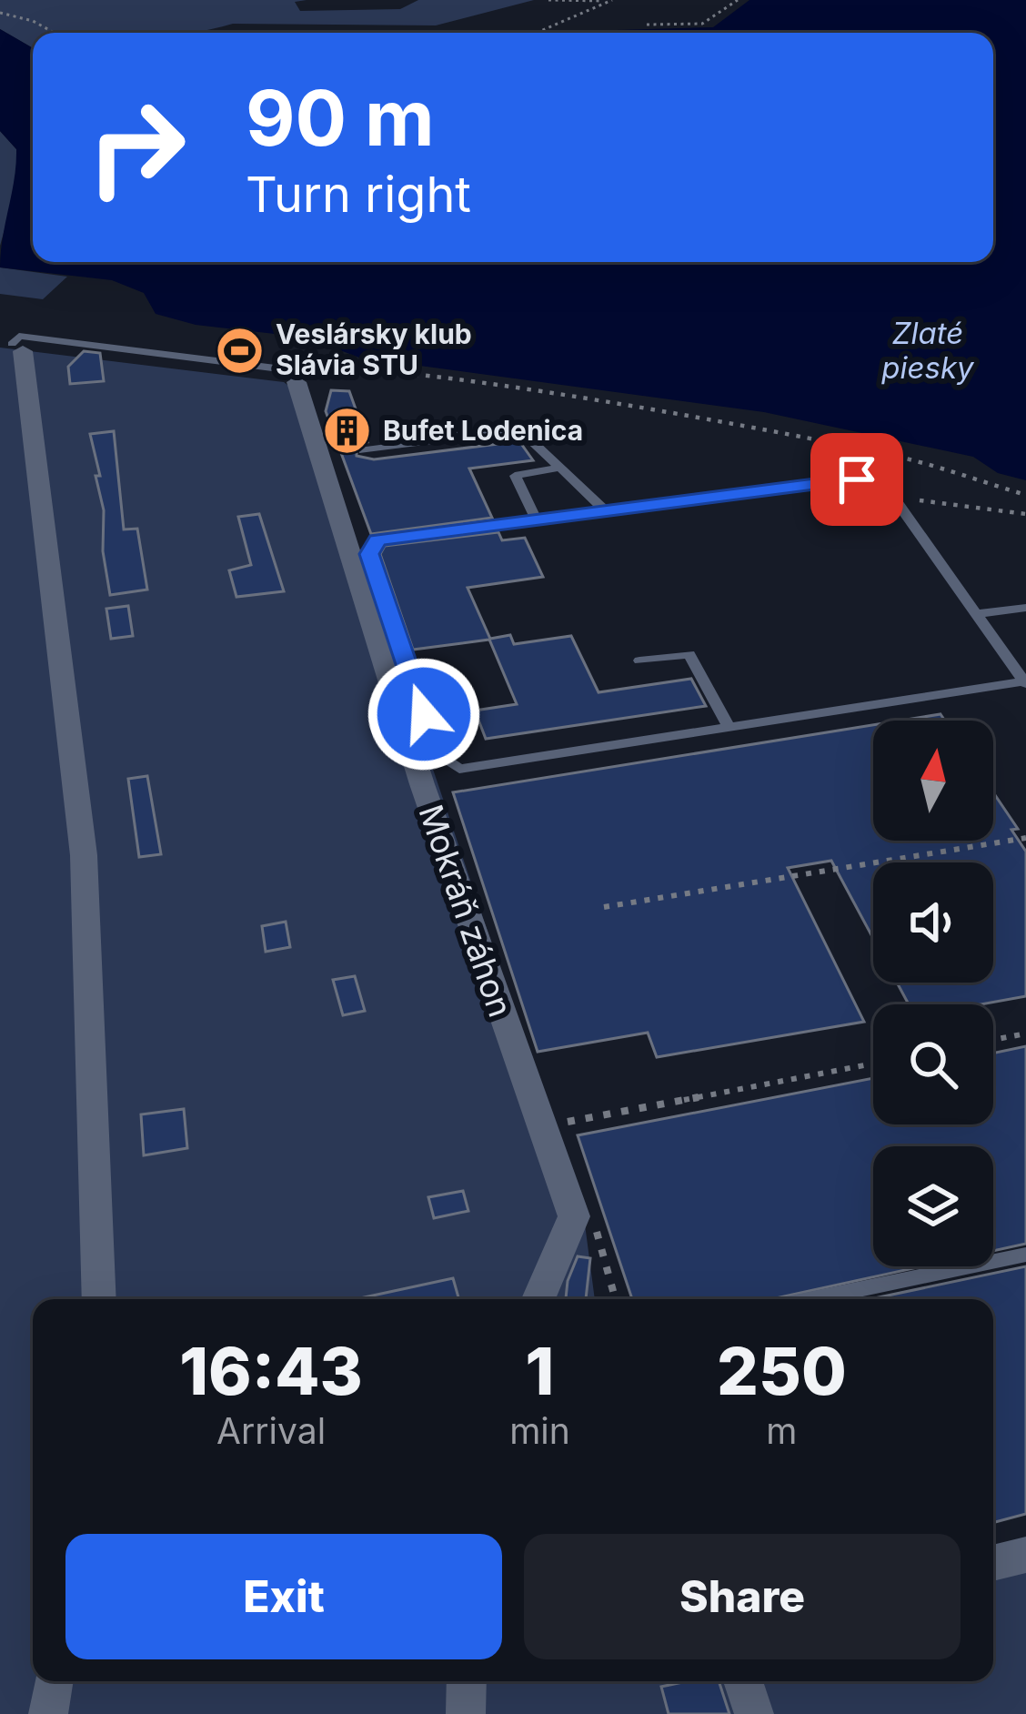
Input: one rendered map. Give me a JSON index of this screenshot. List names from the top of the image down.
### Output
{
  "streets": {
    "street": ["Mokráň záhon"]
  },
  "water": ["Zlaté piesky"],
  "places": {
    "sports": ["Veslársky klub Slávia STU"],
    "building": ["Bufet Lodenica"]
  },
  "north": "top",
  "page": {
    "turn": ["90 m", "Turn right"],
    "eta": [
      "16:43",
      "Arrival",
      "1",
      "min",
      "250",
      "m"
    ],
    "buttons": ["Exit", "Share"]
  }
}
